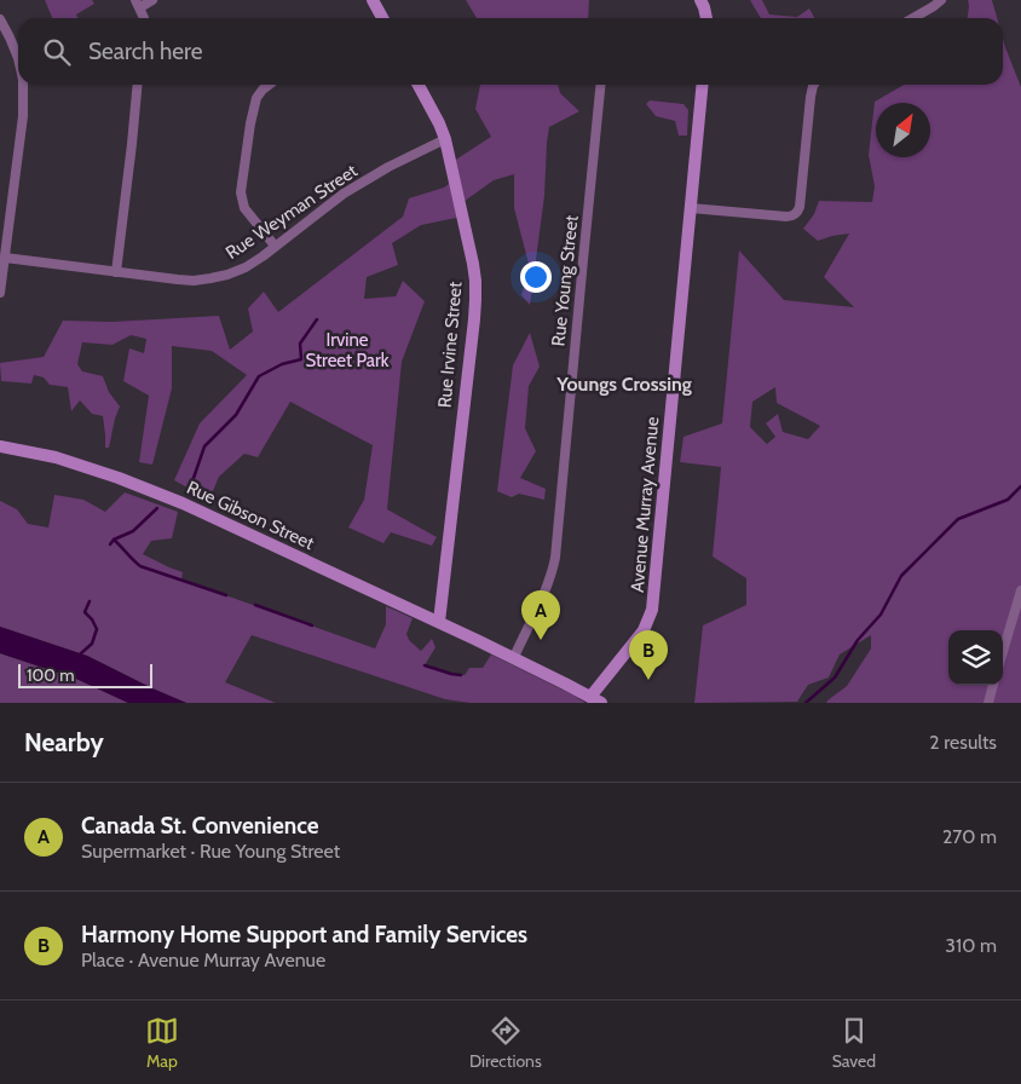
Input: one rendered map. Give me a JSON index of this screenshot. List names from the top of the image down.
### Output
{
  "streets": {
    "street": [
      "Rue Weyman Street",
      "Rue Young Street",
      "Rue Irvine Street",
      "Avenue Murray Avenue",
      "Rue Gibson Street"
    ]
  },
  "crossings": [
    ["Rue Weyman Street", "Rue Irvine Street"],
    ["Rue Young Street", "Rue Gibson Street"],
    ["Rue Irvine Street", "Rue Gibson Street"],
    ["Avenue Murray Avenue", "Rue Gibson Street"]
  ],
  "districts": ["Youngs Crossing"],
  "parks": ["Irvine Street Park"],
  "scale_bar": "100 m",
  "north": "top right",
  "page": {
    "search": "Search here",
    "pins": ["A", "B"],
    "scale": "100 m",
    "heading": ["Nearby", "2 results"],
    "list": [
      {
        "mark": "A",
        "name": "Canada St. Convenience",
        "note": "Supermarket · Rue Young Street",
        "value": "270 m"
      },
      {
        "mark": "B",
        "name": "Harmony Home Support and Family Services",
        "note": "Place · Avenue Murray Avenue",
        "value": "310 m"
      }
    ],
    "nav": ["Map", "Directions", "Saved"]
  }
}
